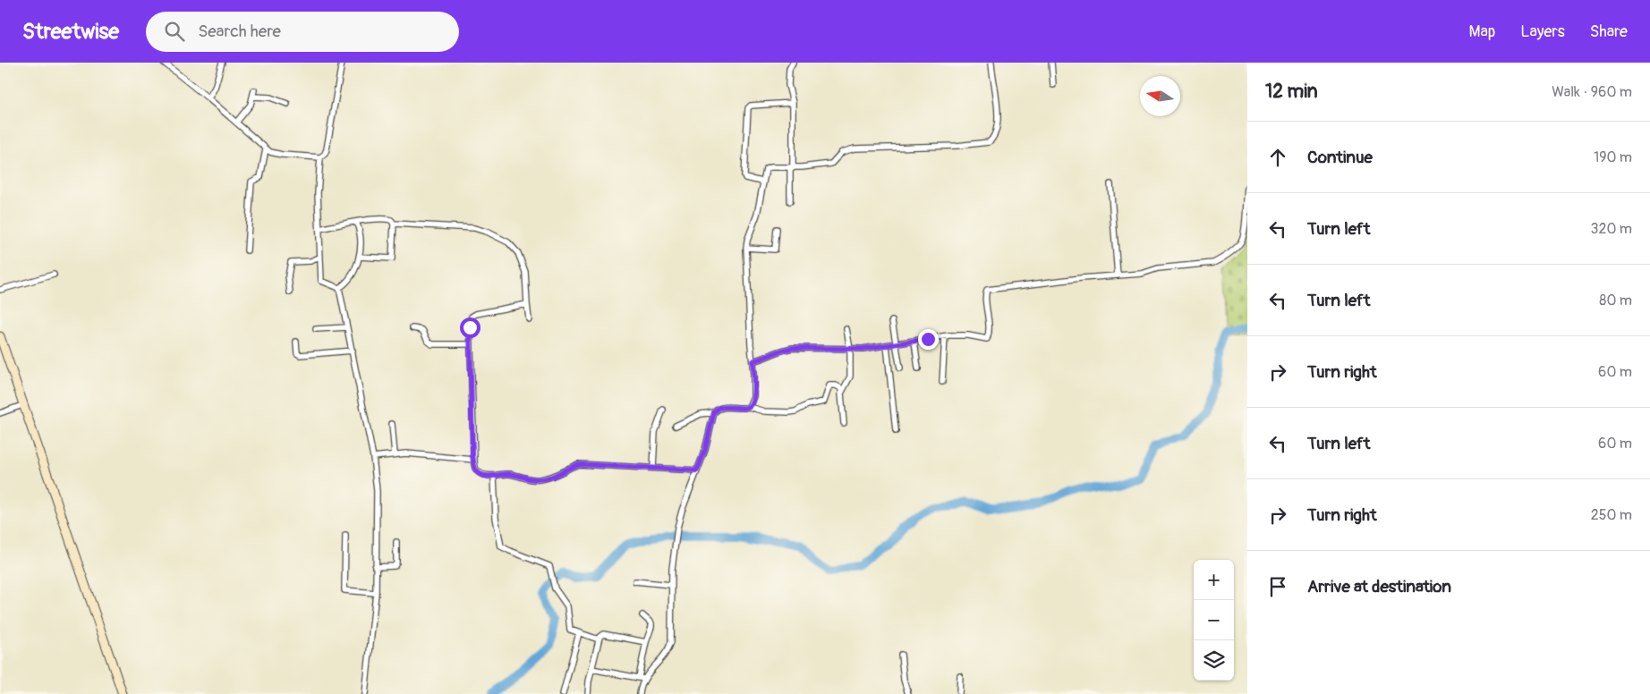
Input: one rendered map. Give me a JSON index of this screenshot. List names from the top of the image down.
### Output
{
  "north": "left",
  "page": {
    "header": "Streetwise",
    "search": "Search here",
    "nav": ["Map", "Layers", "Share"],
    "heading": ["12 min", "Walk · 960 m"],
    "list": [
      ["Continue", "190 m"],
      ["Turn left", "320 m"],
      ["Turn left", "80 m"],
      ["Turn right", "60 m"],
      ["Turn left", "60 m"],
      ["Turn right", "250 m"],
      "Arrive at destination"
    ],
    "map_buttons": ["+", "−"]
  }
}
